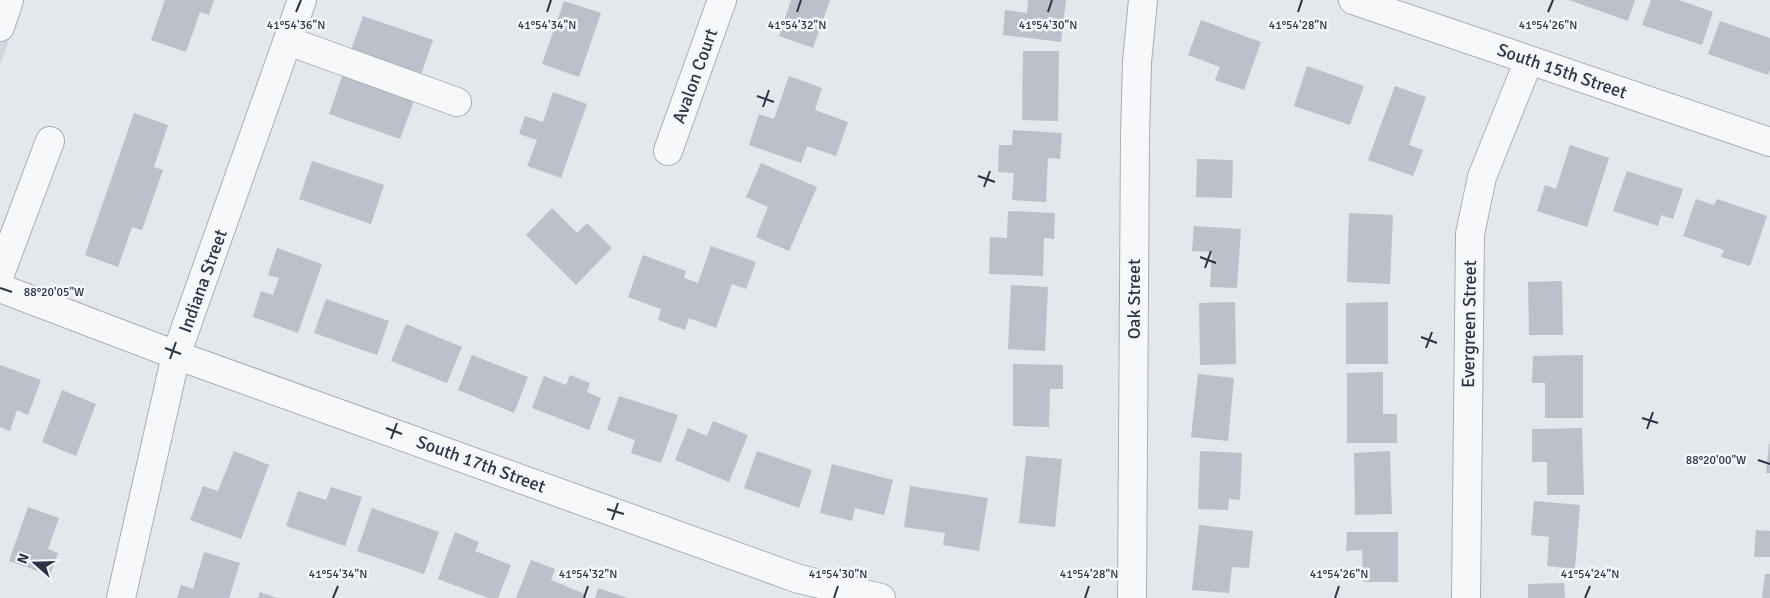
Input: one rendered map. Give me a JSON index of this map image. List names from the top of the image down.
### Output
{
  "streets": {
    "street": [
      "South 15th Street",
      "Avalon Court",
      "Indiana Street",
      "Oak Street",
      "Evergreen Street",
      "South 17th Street"
    ]
  },
  "crossings": [
    ["South 15th Street", "Evergreen Street"],
    ["Indiana Street", "South 17th Street"]
  ],
  "north": "left",
  "coordinates": [
    "41°54'36\"N",
    "41°54'34\"N",
    "41°54'32\"N",
    "41°54'30\"N",
    "41°54'28\"N",
    "41°54'26\"N",
    "88°20'05\"W",
    "88°20'00\"W",
    "41°54'24\"N"
  ]
}
